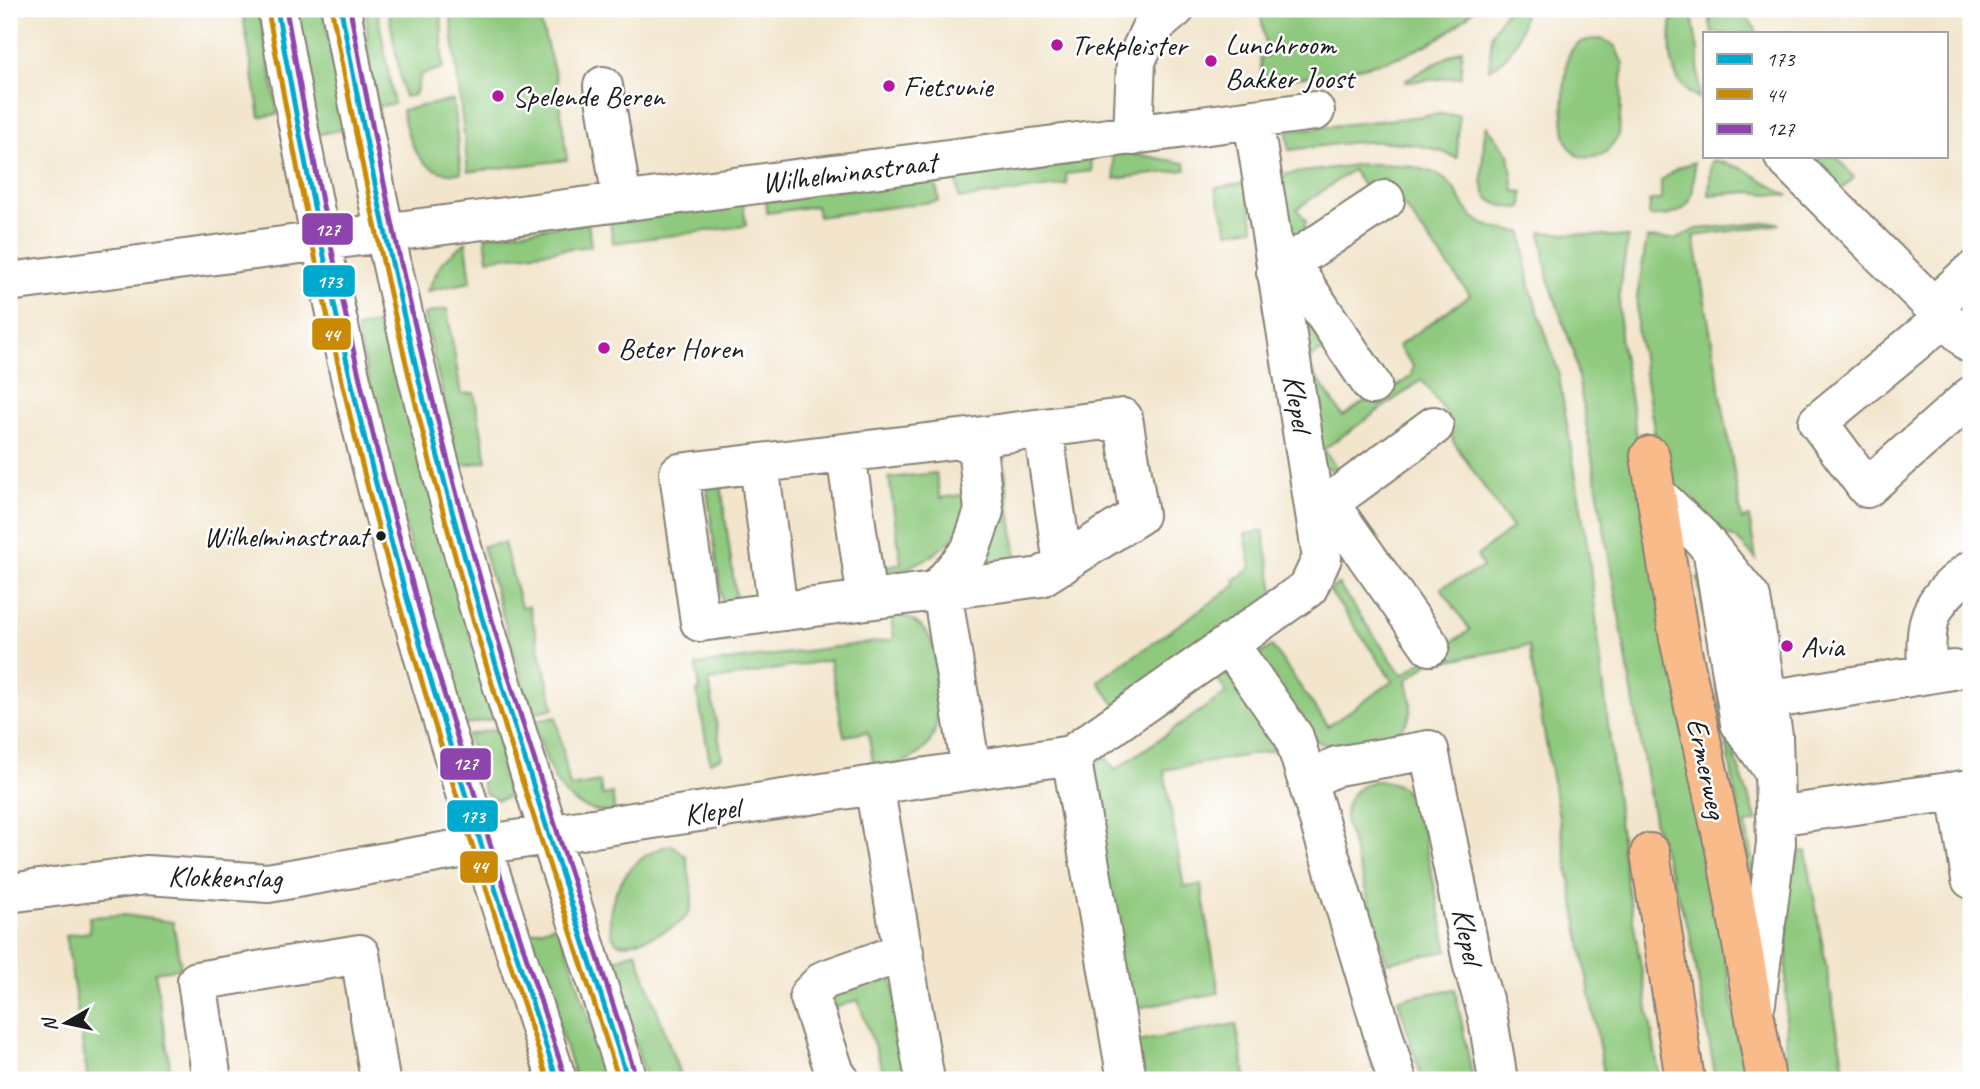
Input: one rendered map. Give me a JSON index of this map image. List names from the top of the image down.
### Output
{
  "streets": {
    "main road": ["Ermerweg"],
    "street": ["Wilhelminastraat", "Klepel", "Klokkenslag"]
  },
  "crossings": [
    ["Wilhelminastraat", "Klepel"],
    ["Klepel", "Klokkenslag"]
  ],
  "places": [
    "Trekpleister",
    "Lunchroom Bakker Joost",
    "Fietsunie",
    "Spelende Beren",
    "Beter Horen",
    "Wilhelminastraat",
    "Avia"
  ],
  "lines": ["transit line 173", "transit line 127", "transit line 44"],
  "legend": ["173", "44", "127"],
  "north": "left"
}
